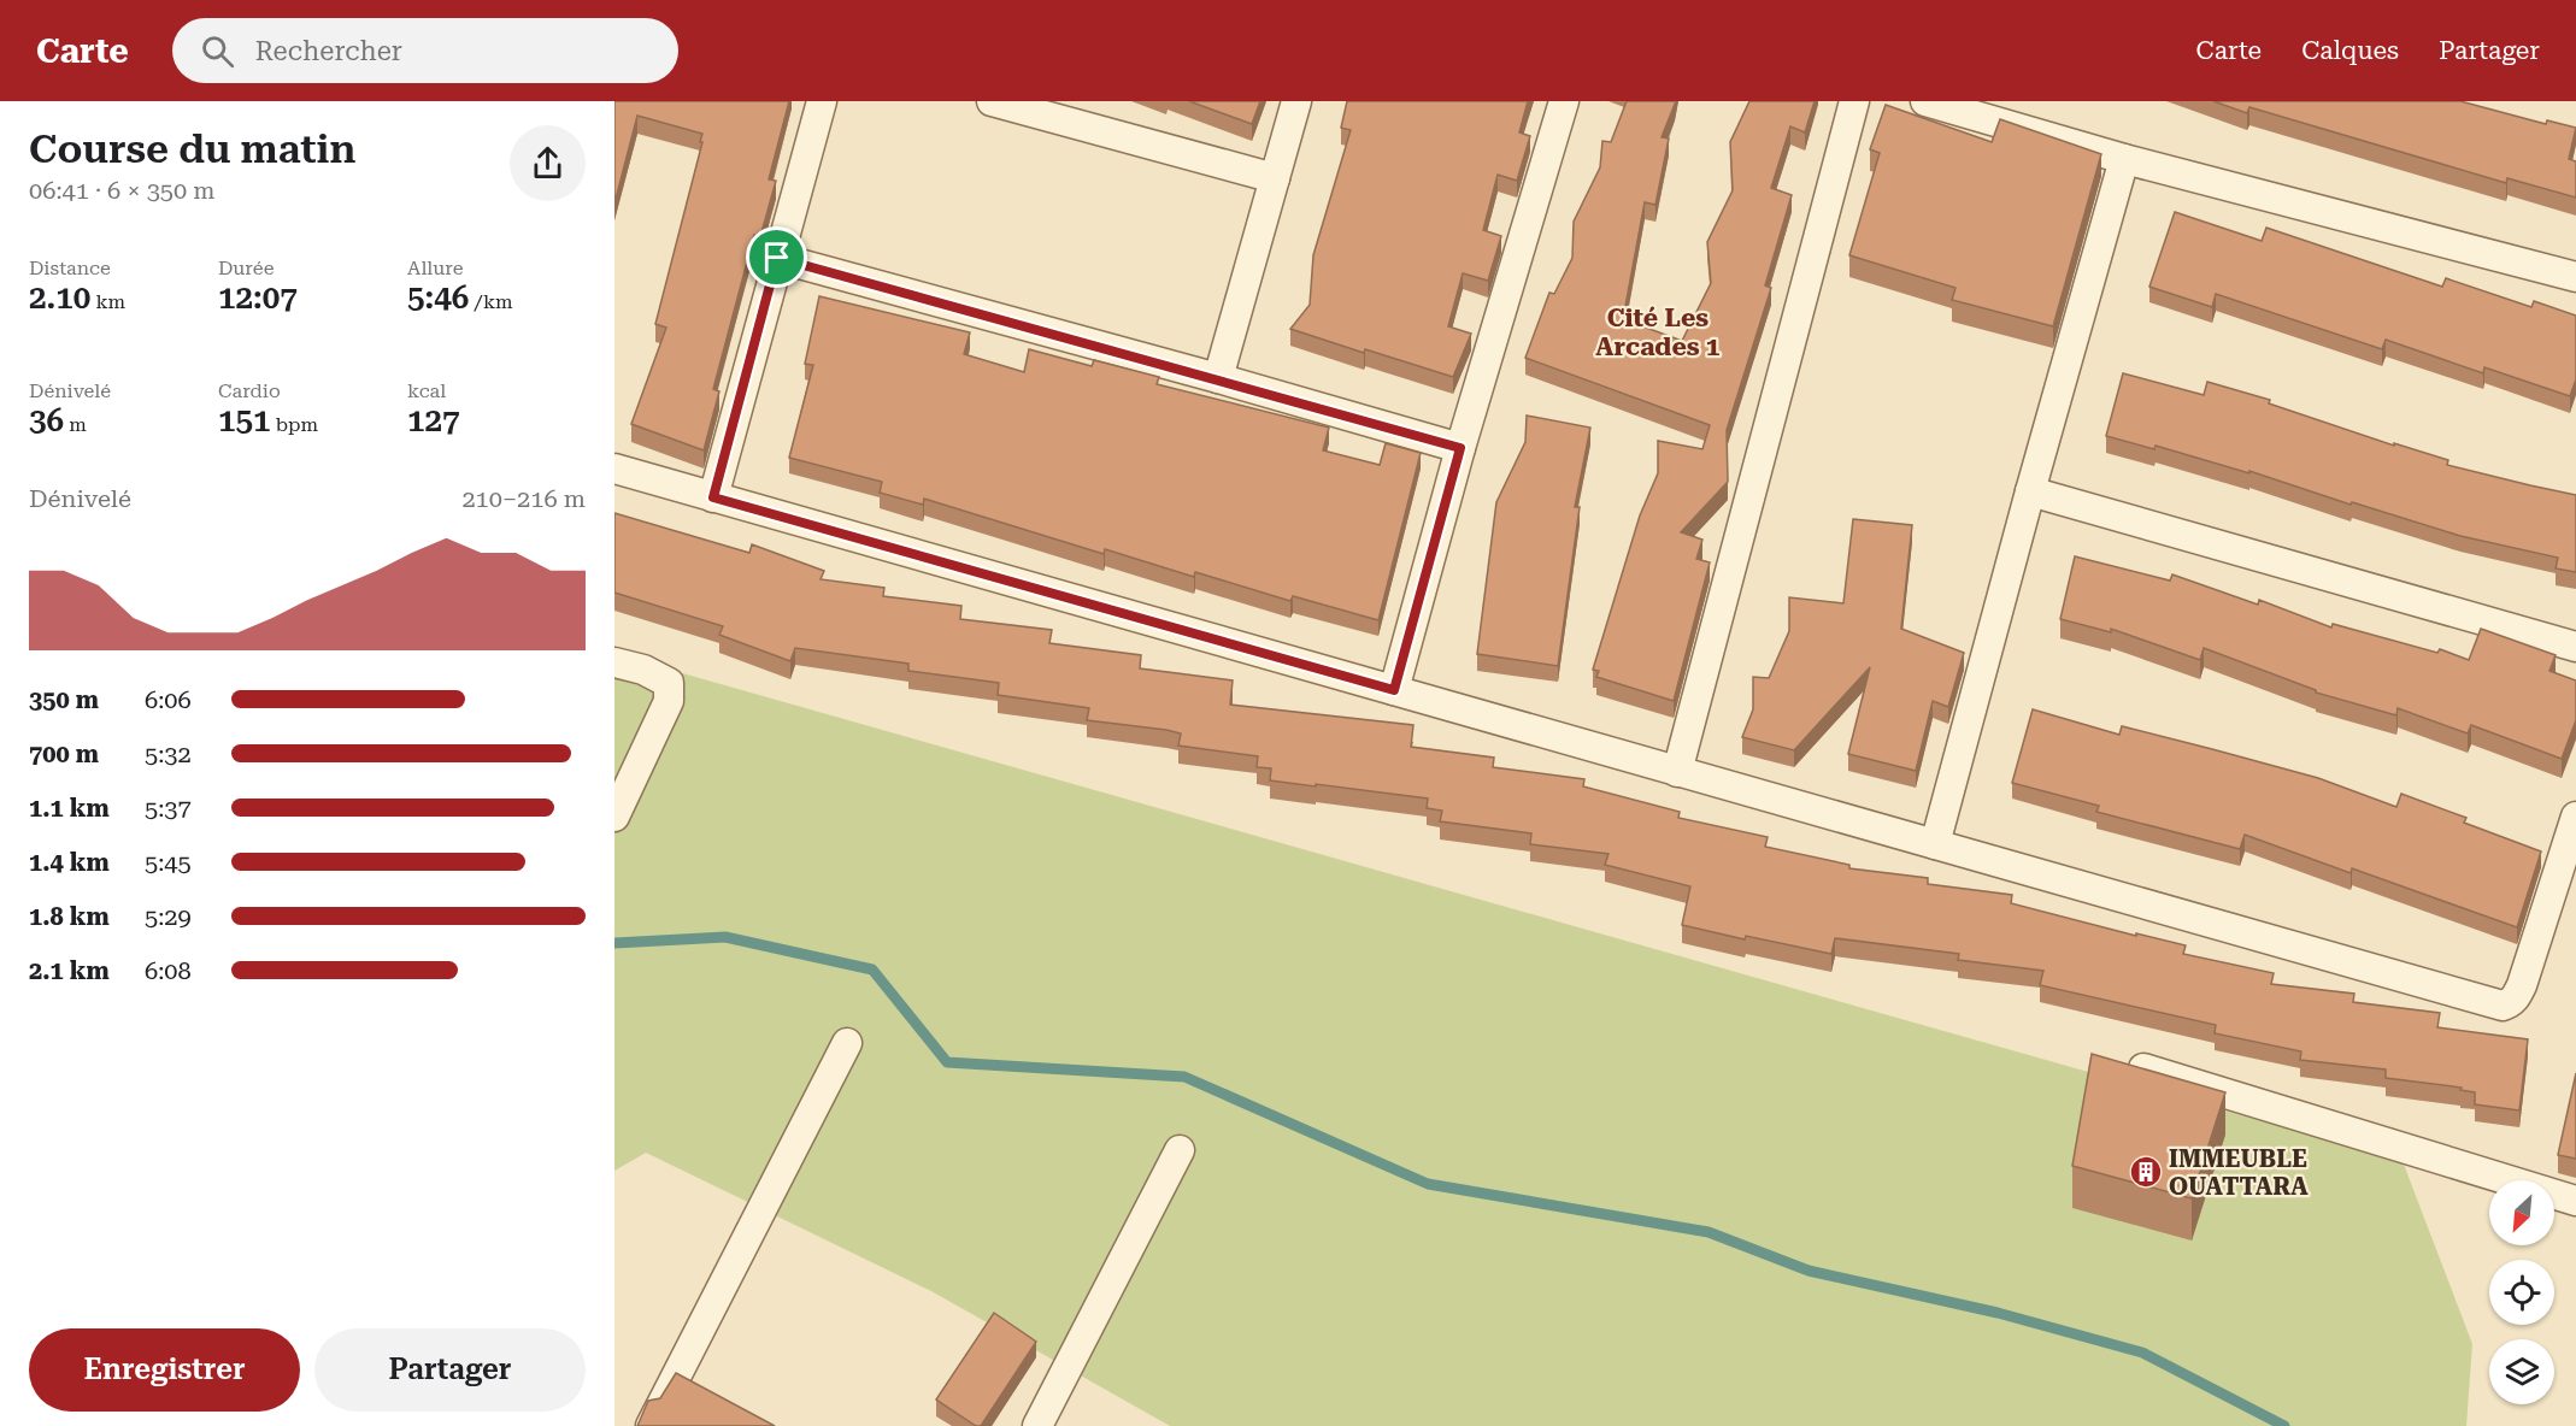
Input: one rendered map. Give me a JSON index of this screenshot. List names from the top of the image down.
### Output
{
  "districts": ["Cité Les Arcades 1"],
  "places": {
    "building": ["IMMEUBLE OUATTARA"]
  },
  "north": "bottom left",
  "page": {
    "header": "Carte",
    "search": "Rechercher",
    "nav": ["Carte", "Calques", "Partager"],
    "heading": ["Course du matin", "06:41 · 6 × 350 m"],
    "stats": [
      ["Distance", "2.10 km"],
      ["Durée", "12:07"],
      ["Allure", "5:46 /km"],
      ["Dénivelé", "36 m"],
      ["Cardio", "151 bpm"],
      ["kcal", "127"]
    ],
    "chart": ["Dénivelé", "210–216 m"],
    "list": [
      {
        "name": "350 m",
        "note": "6:06"
      },
      {
        "name": "700 m",
        "note": "5:32"
      },
      {
        "name": "1.1 km",
        "note": "5:37"
      },
      {
        "name": "1.4 km",
        "note": "5:45"
      },
      {
        "name": "1.8 km",
        "note": "5:29"
      },
      {
        "name": "2.1 km",
        "note": "6:08"
      }
    ],
    "buttons": ["Enregistrer", "Partager"]
  }
}
